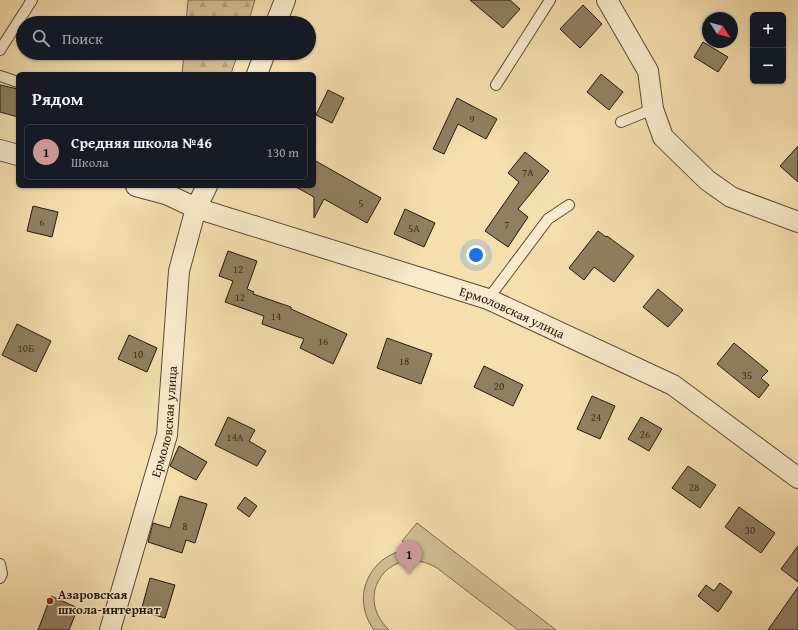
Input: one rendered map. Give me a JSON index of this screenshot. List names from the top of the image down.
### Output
{
  "streets": {
    "street": ["Ермоловская улица"]
  },
  "places": ["Азаровская школа-интернат"],
  "house_numbers": [
    "9",
    "7А",
    "5",
    "6",
    "7",
    "5А",
    "12",
    "12",
    "14",
    "16",
    "10Б",
    "10",
    "18",
    "35",
    "20",
    "24",
    "26",
    "14А",
    "28",
    "8",
    "30"
  ],
  "north": "bottom right",
  "page": {
    "map_buttons": ["+", "−"],
    "search": "Поиск",
    "heading": "Рядом",
    "list": [
      {
        "mark": "1",
        "name": "Средняя школа №46",
        "note": "Школа",
        "value": "130 m"
      }
    ],
    "pins": "1"
  }
}
